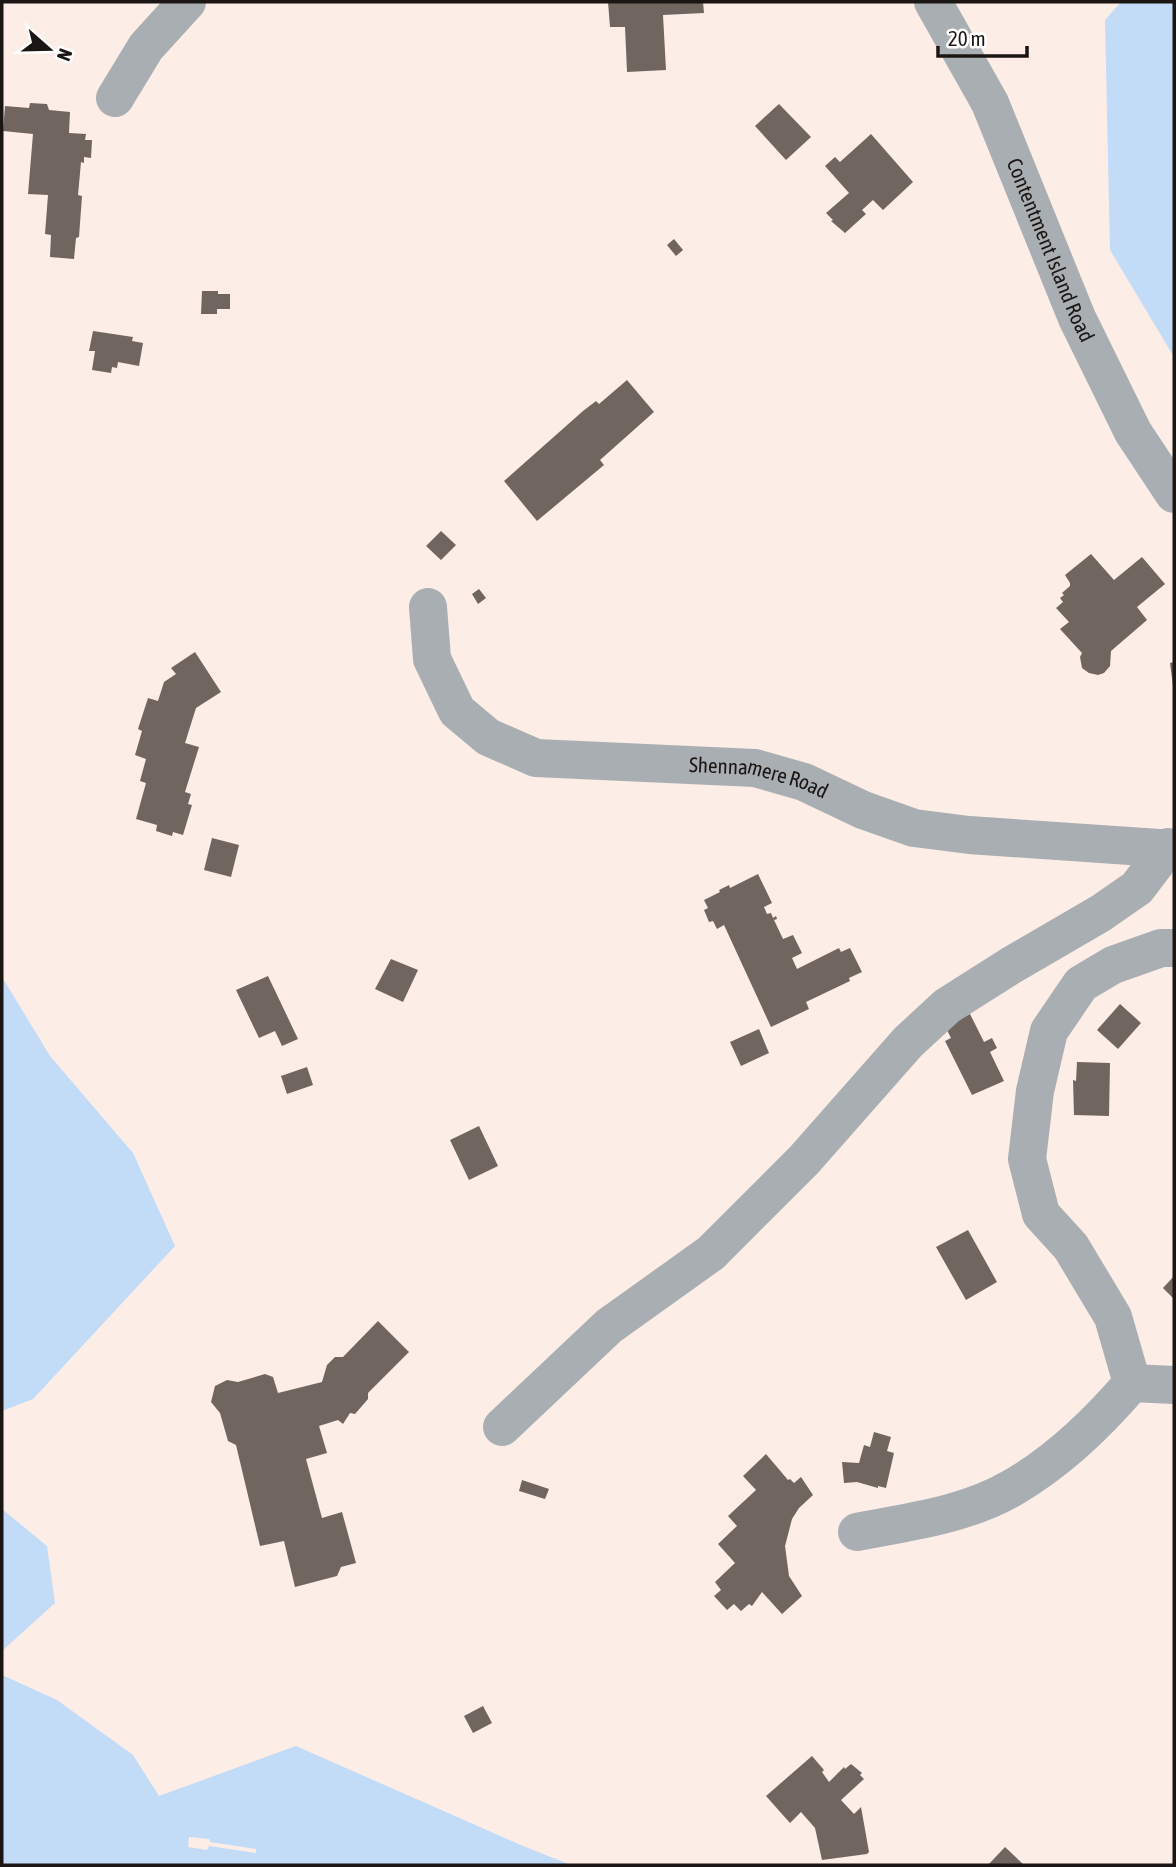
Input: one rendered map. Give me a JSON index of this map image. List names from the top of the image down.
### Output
{
  "streets": {
    "street": ["Contentment Island Road", "Shennamere Road"]
  },
  "scale_bar": "20 m",
  "north": "right"
}
